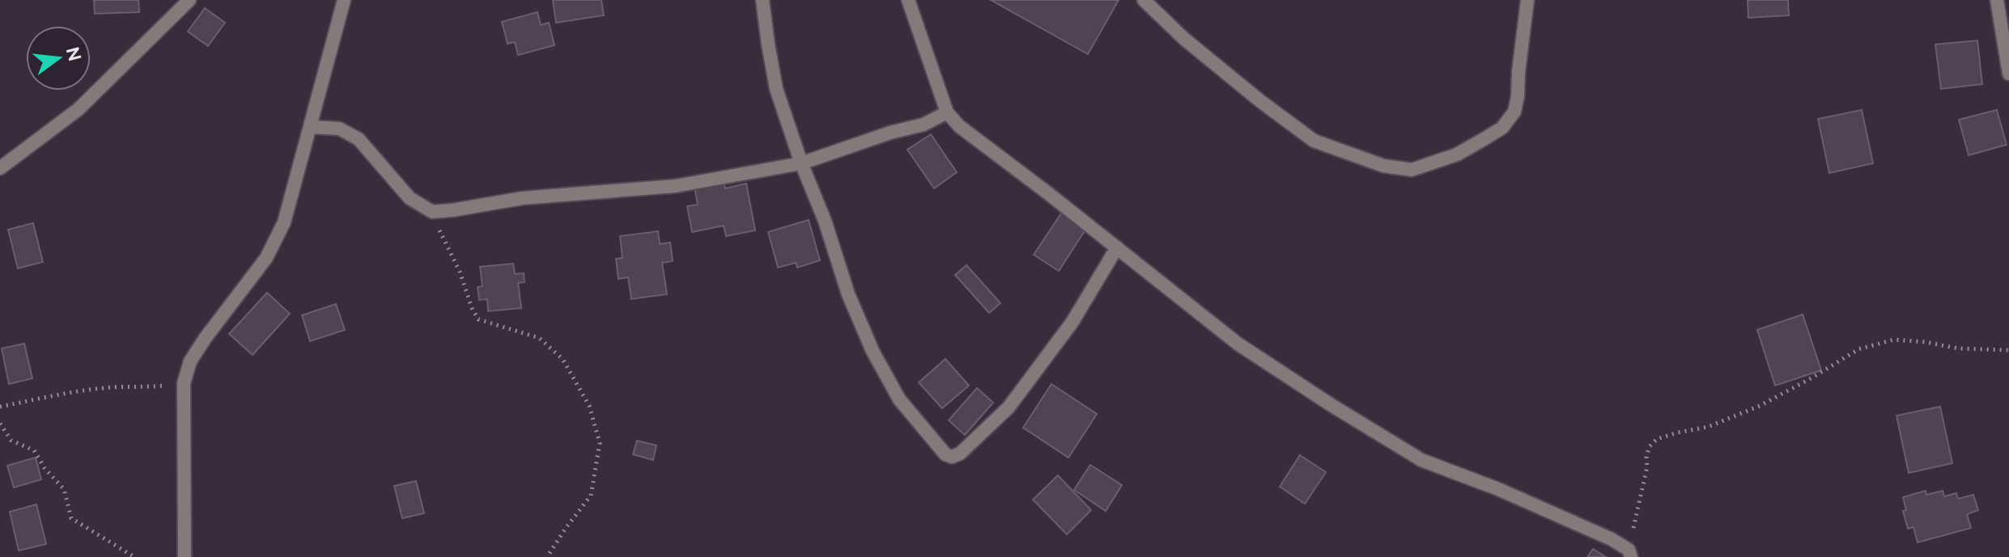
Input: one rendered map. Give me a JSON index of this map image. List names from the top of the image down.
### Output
{
  "north": "right"
}
